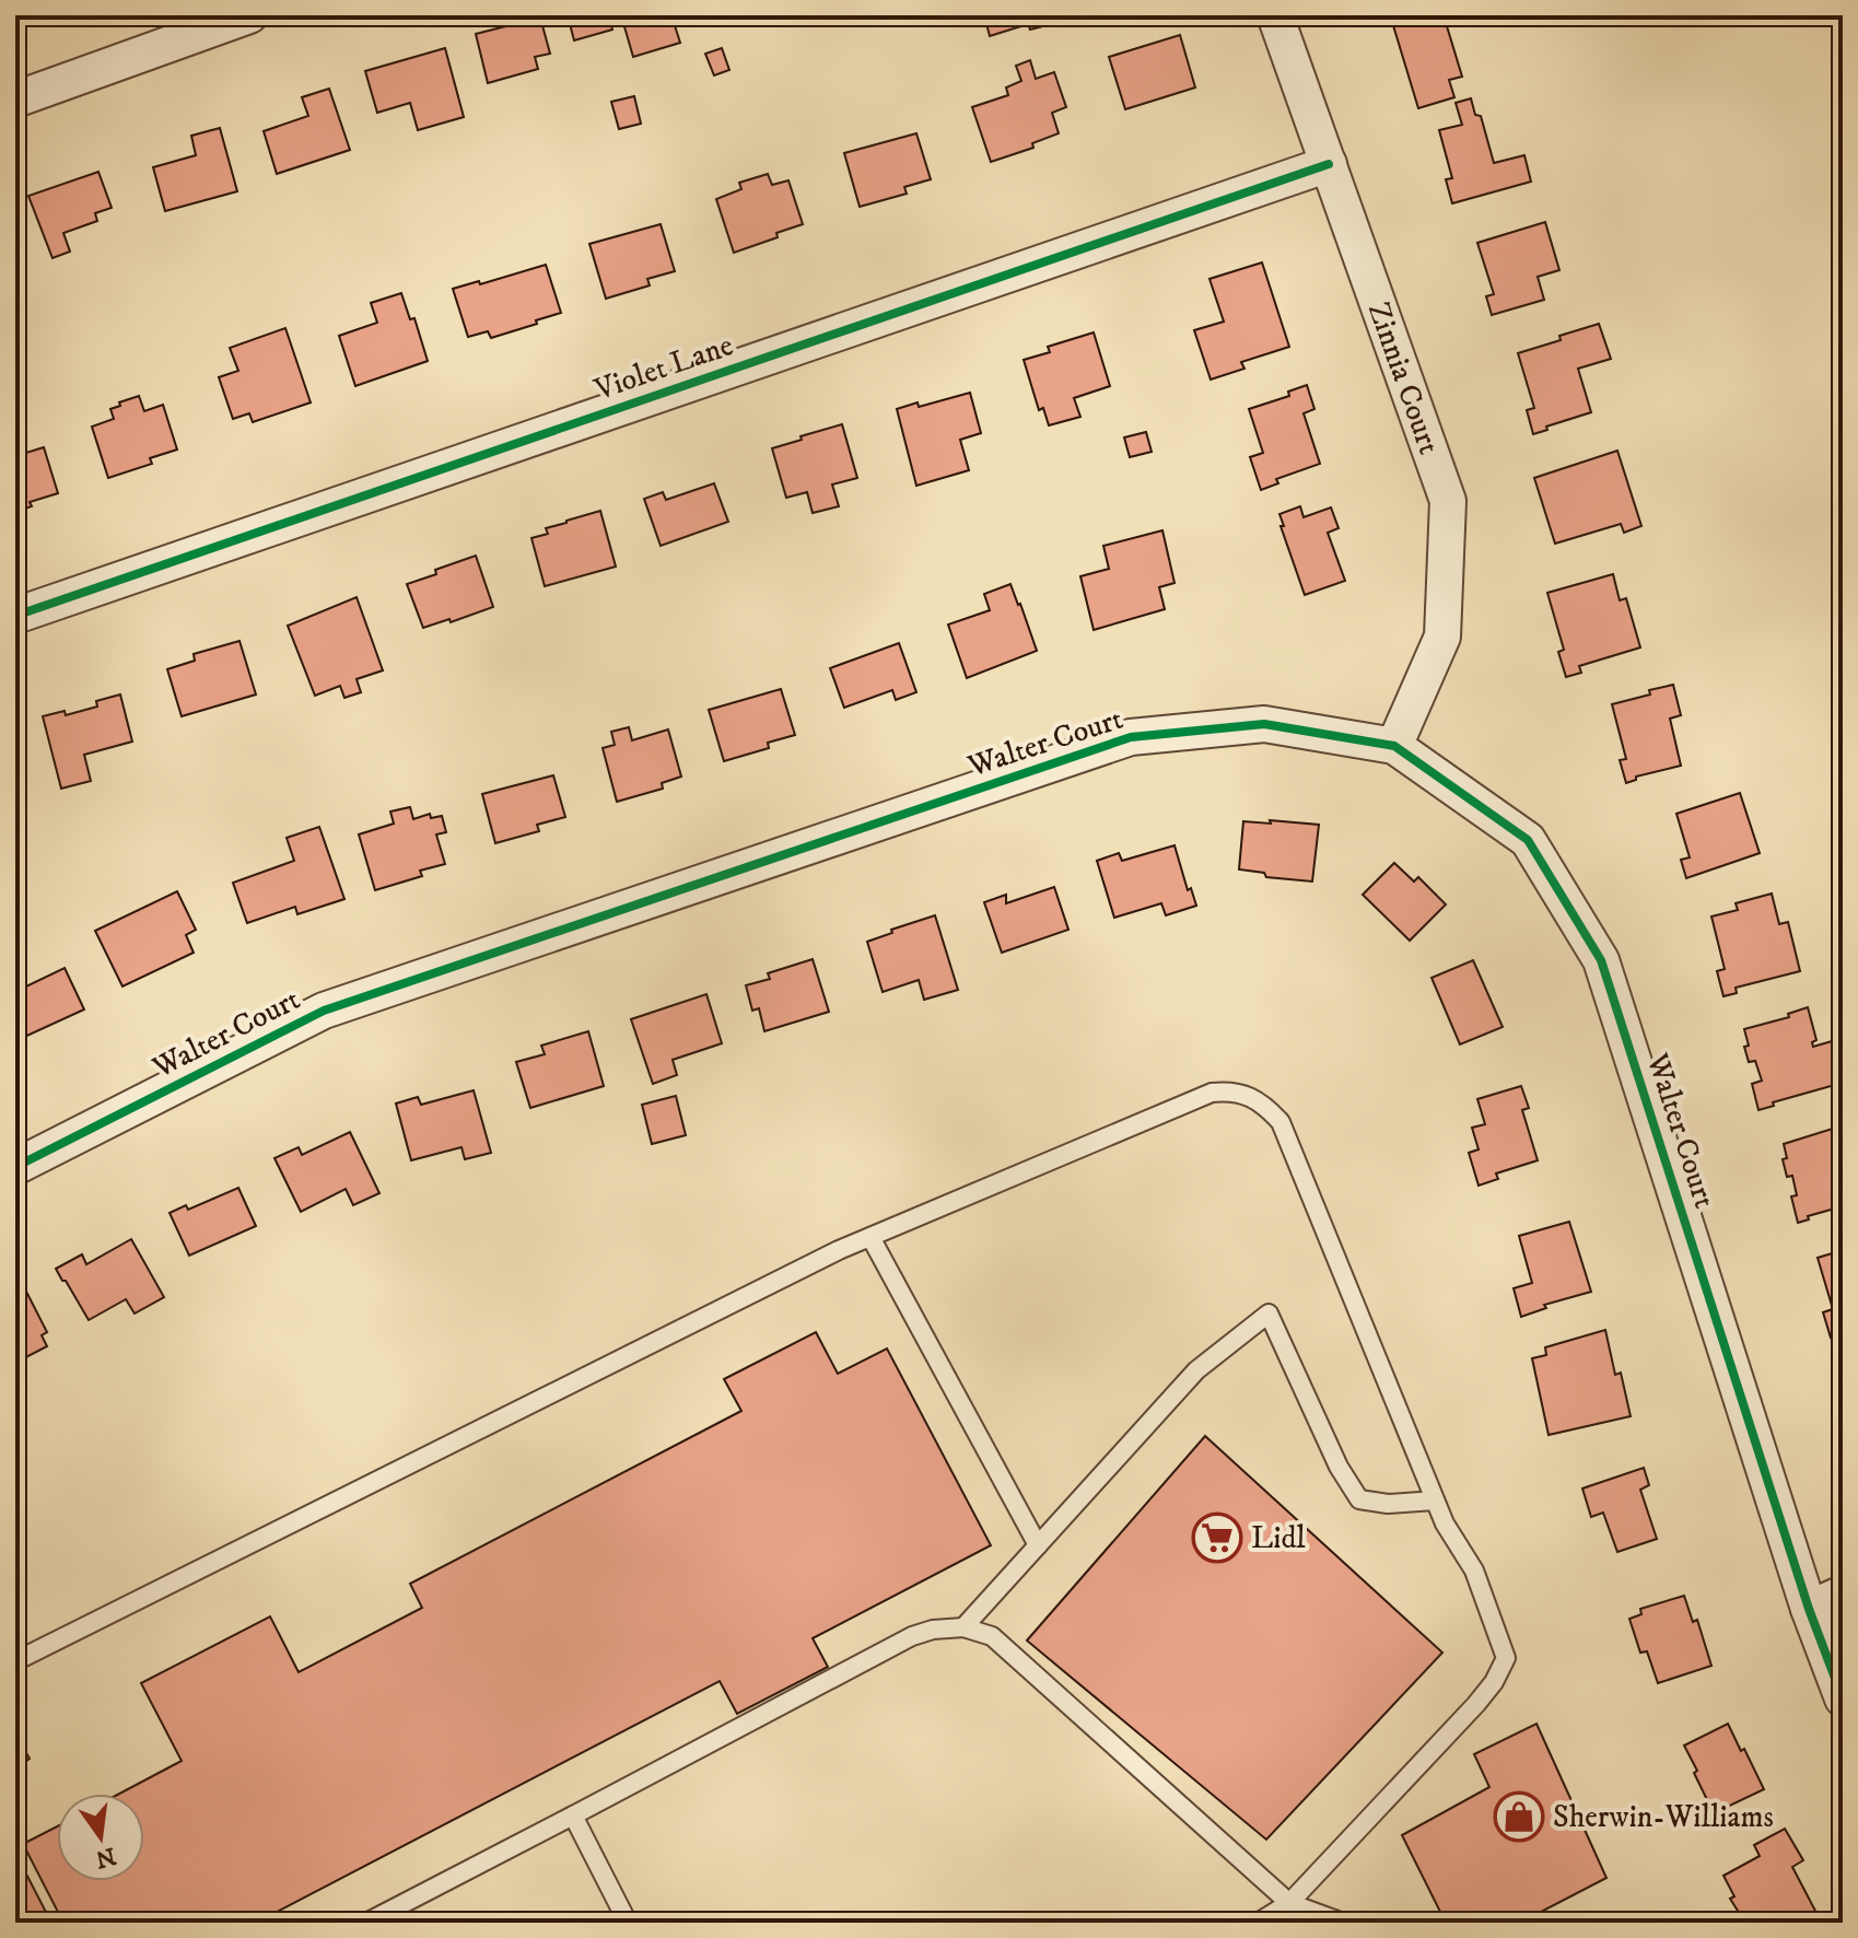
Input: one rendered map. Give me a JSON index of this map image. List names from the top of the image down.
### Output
{
  "streets": {
    "street": ["Violet Lane", "Zinnia Court", "Walter Court"]
  },
  "crossings": [
    ["Violet Lane", "Zinnia Court"],
    ["Zinnia Court", "Walter Court"]
  ],
  "places": {
    "supermarket": ["Lidl"],
    "shop": ["Sherwin-Williams"]
  },
  "north": "bottom"
}
